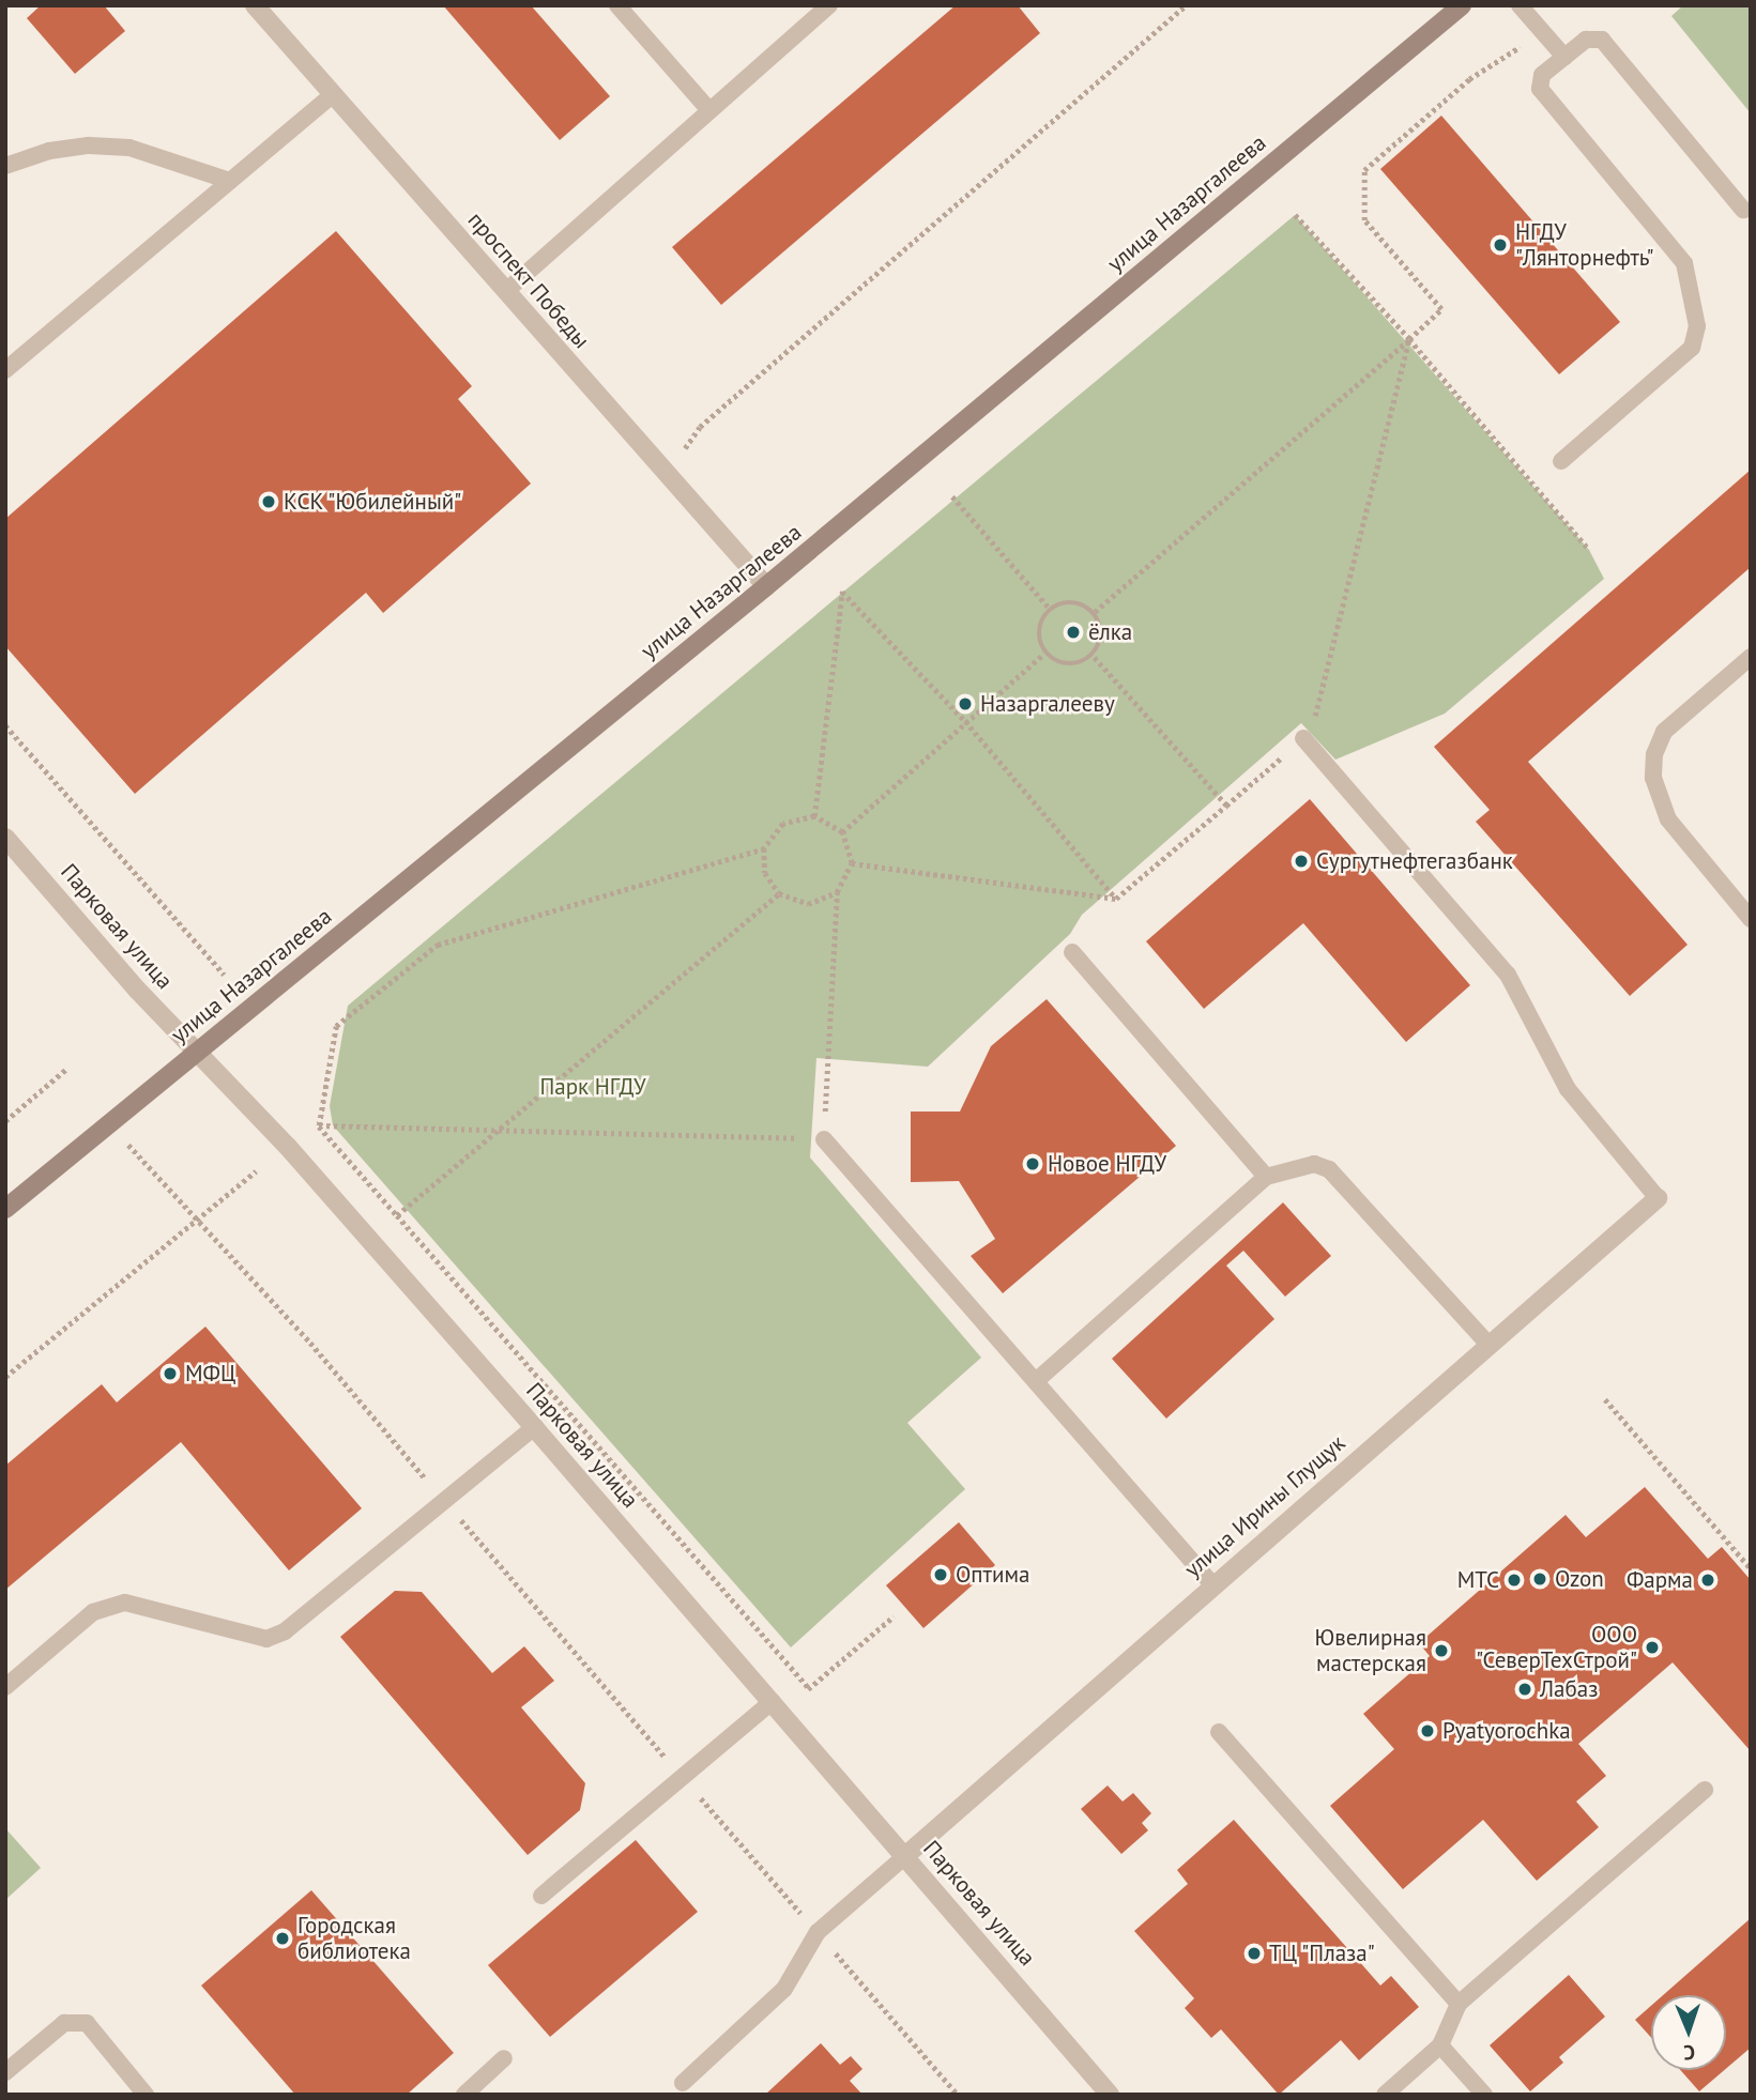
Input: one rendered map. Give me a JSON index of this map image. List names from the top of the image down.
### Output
{
  "streets": {
    "main road": ["улица Назаргалеева"],
    "street": ["проспект Победы", "Парковая улица", "улица Ирины Глущук"]
  },
  "crossings": [
    ["улица Назаргалеева", "проспект Победы"],
    ["улица Назаргалеева", "Парковая улица"],
    ["Парковая улица", "улица Ирины Глущук"]
  ],
  "parks": ["Парк НГДУ"],
  "places": [
    "НГДУ \"Лянторнефть\"",
    "КСК \"Юбилейный\"",
    "ёлка",
    "Назаргалееву",
    "Сургутнефтегазбанк",
    "Новое НГДУ",
    "МФЦ",
    "Оптима",
    "Ozon",
    "МТС",
    "Фарма",
    "ООО \"СеверТехСтрой\"",
    "Ювелирная мастерская",
    "Лабаз",
    "Pyatyorochka",
    "Городская библиотека",
    "ТЦ \"Плаза\""
  ],
  "north": "bottom"
}
